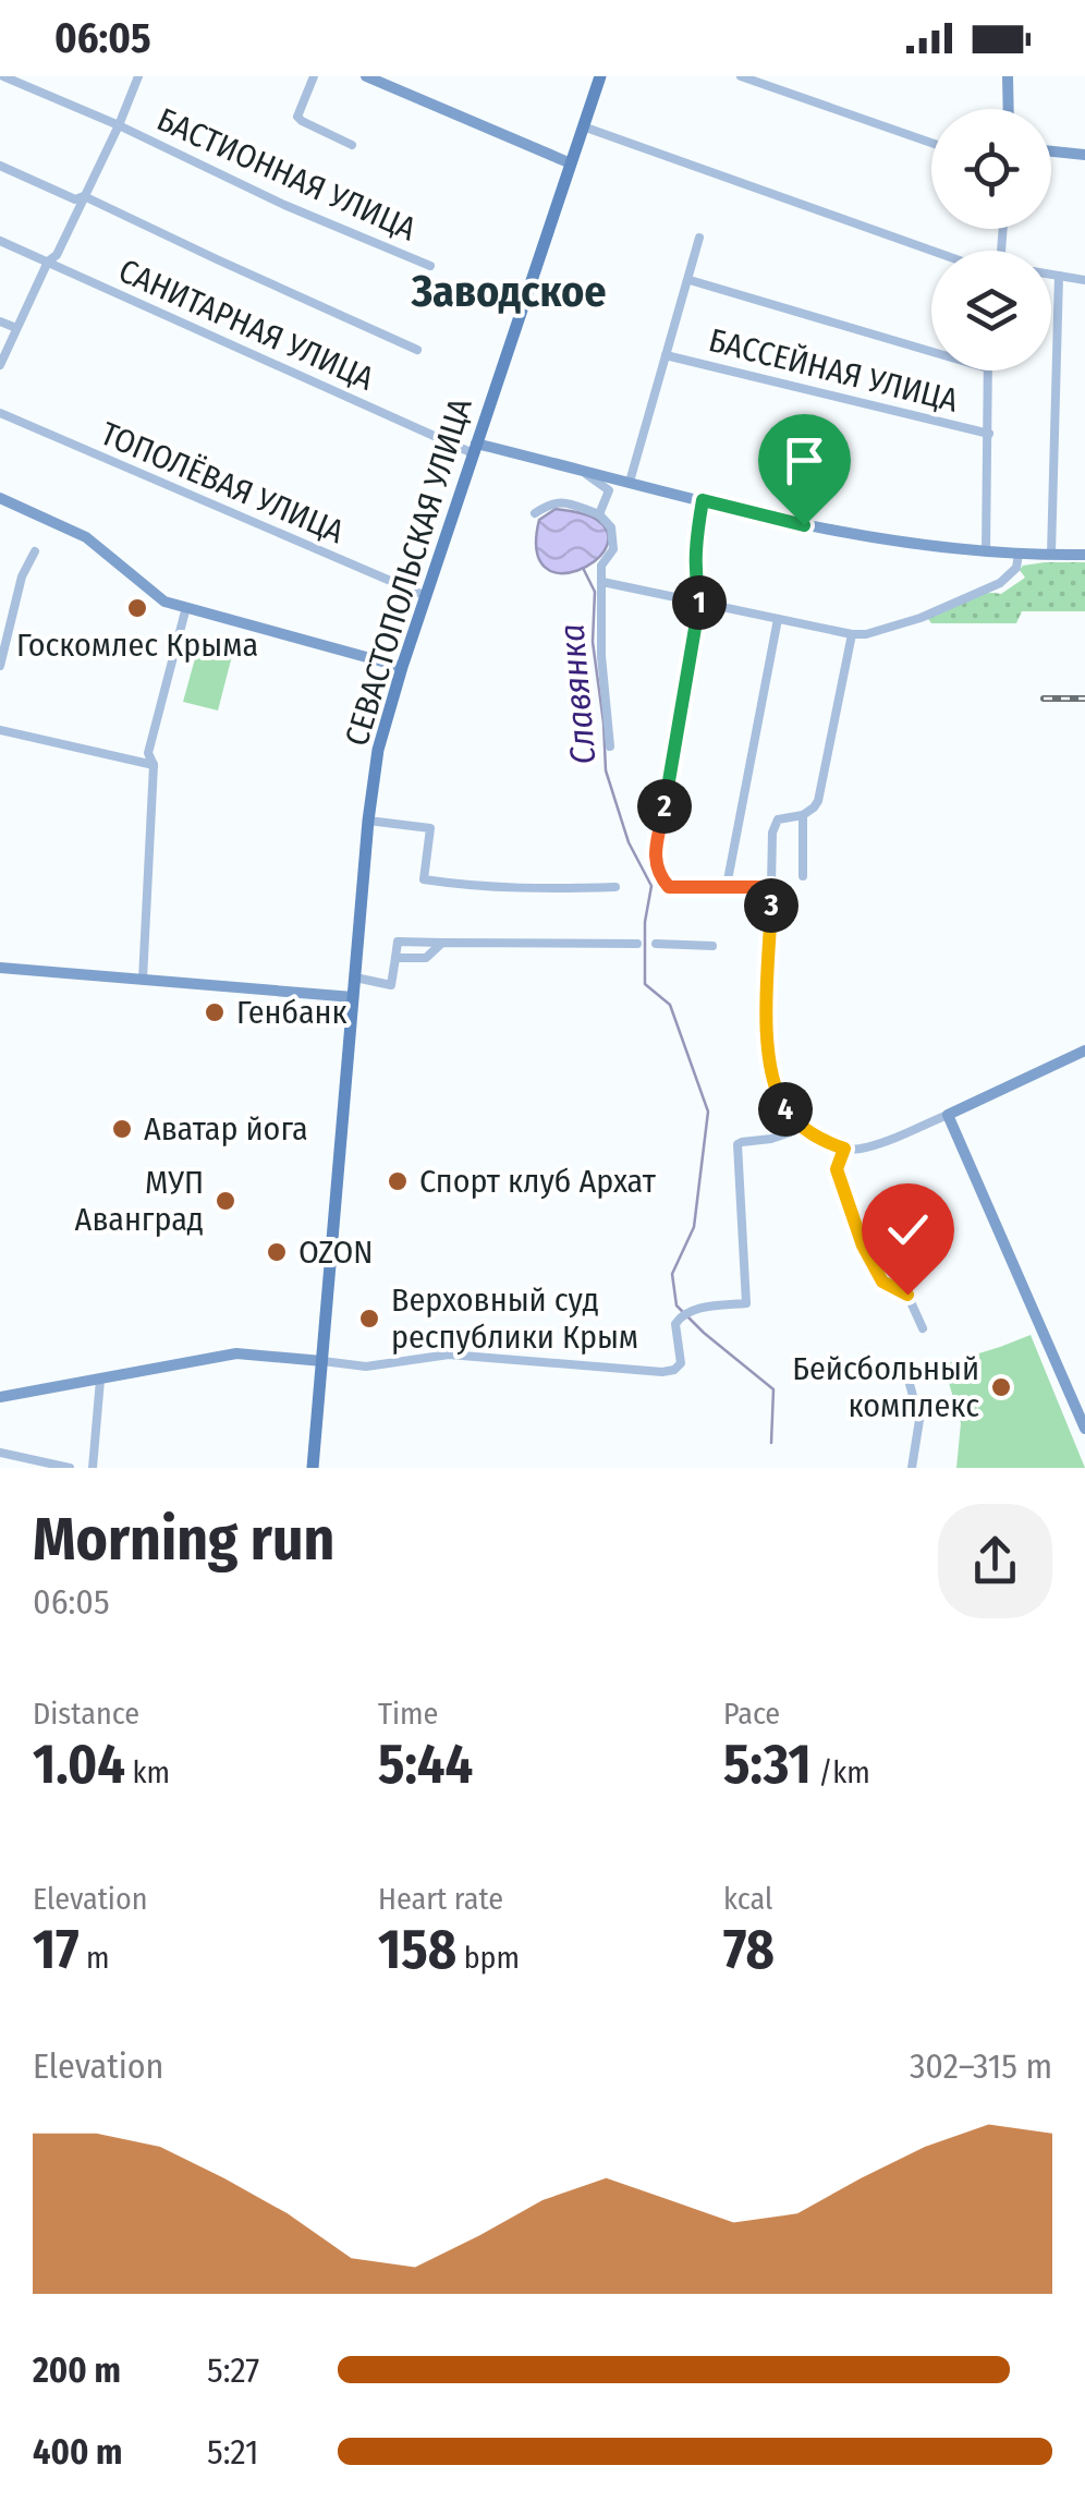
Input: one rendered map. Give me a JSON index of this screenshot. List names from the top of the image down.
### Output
{
  "streets": {
    "main road": ["СЕВАСТОПОЛЬСКАЯ УЛИЦА"],
    "street": [
      "БАСТИОННАЯ УЛИЦА",
      "САНИТАРНАЯ УЛИЦА",
      "БАССЕЙНАЯ УЛИЦА",
      "ТОПОЛЁВАЯ УЛИЦА"
    ]
  },
  "crossings": [
    ["САНИТАРНАЯ УЛИЦА", "СЕВАСТОПОЛЬСКАЯ УЛИЦА"],
    ["ТОПОЛЁВАЯ УЛИЦА", "СЕВАСТОПОЛЬСКАЯ УЛИЦА"]
  ],
  "districts": ["Заводское"],
  "water": ["Славянка"],
  "places": [
    "Госкомлес Крыма",
    "Генбанк",
    "Аватар йога",
    "Спорт клуб Архат",
    "МУП Аванград",
    "OZON",
    "Верховный суд республики Крым",
    "Бейсбольный комплекс"
  ],
  "page": {
    "status": "06:05",
    "pins": [
      "1",
      "2",
      "3",
      "4"
    ],
    "heading": ["Morning run", "06:05"],
    "stats": [
      ["Distance", "1.04 km"],
      ["Time", "5:44"],
      ["Pace", "5:31 /km"],
      ["Elevation", "17 m"],
      ["Heart rate", "158 bpm"],
      ["kcal", "78"]
    ],
    "chart": ["Elevation", "302–315 m"],
    "list": [
      {
        "name": "200 m",
        "note": "5:27"
      },
      {
        "name": "400 m",
        "note": "5:21"
      }
    ]
  }
}
